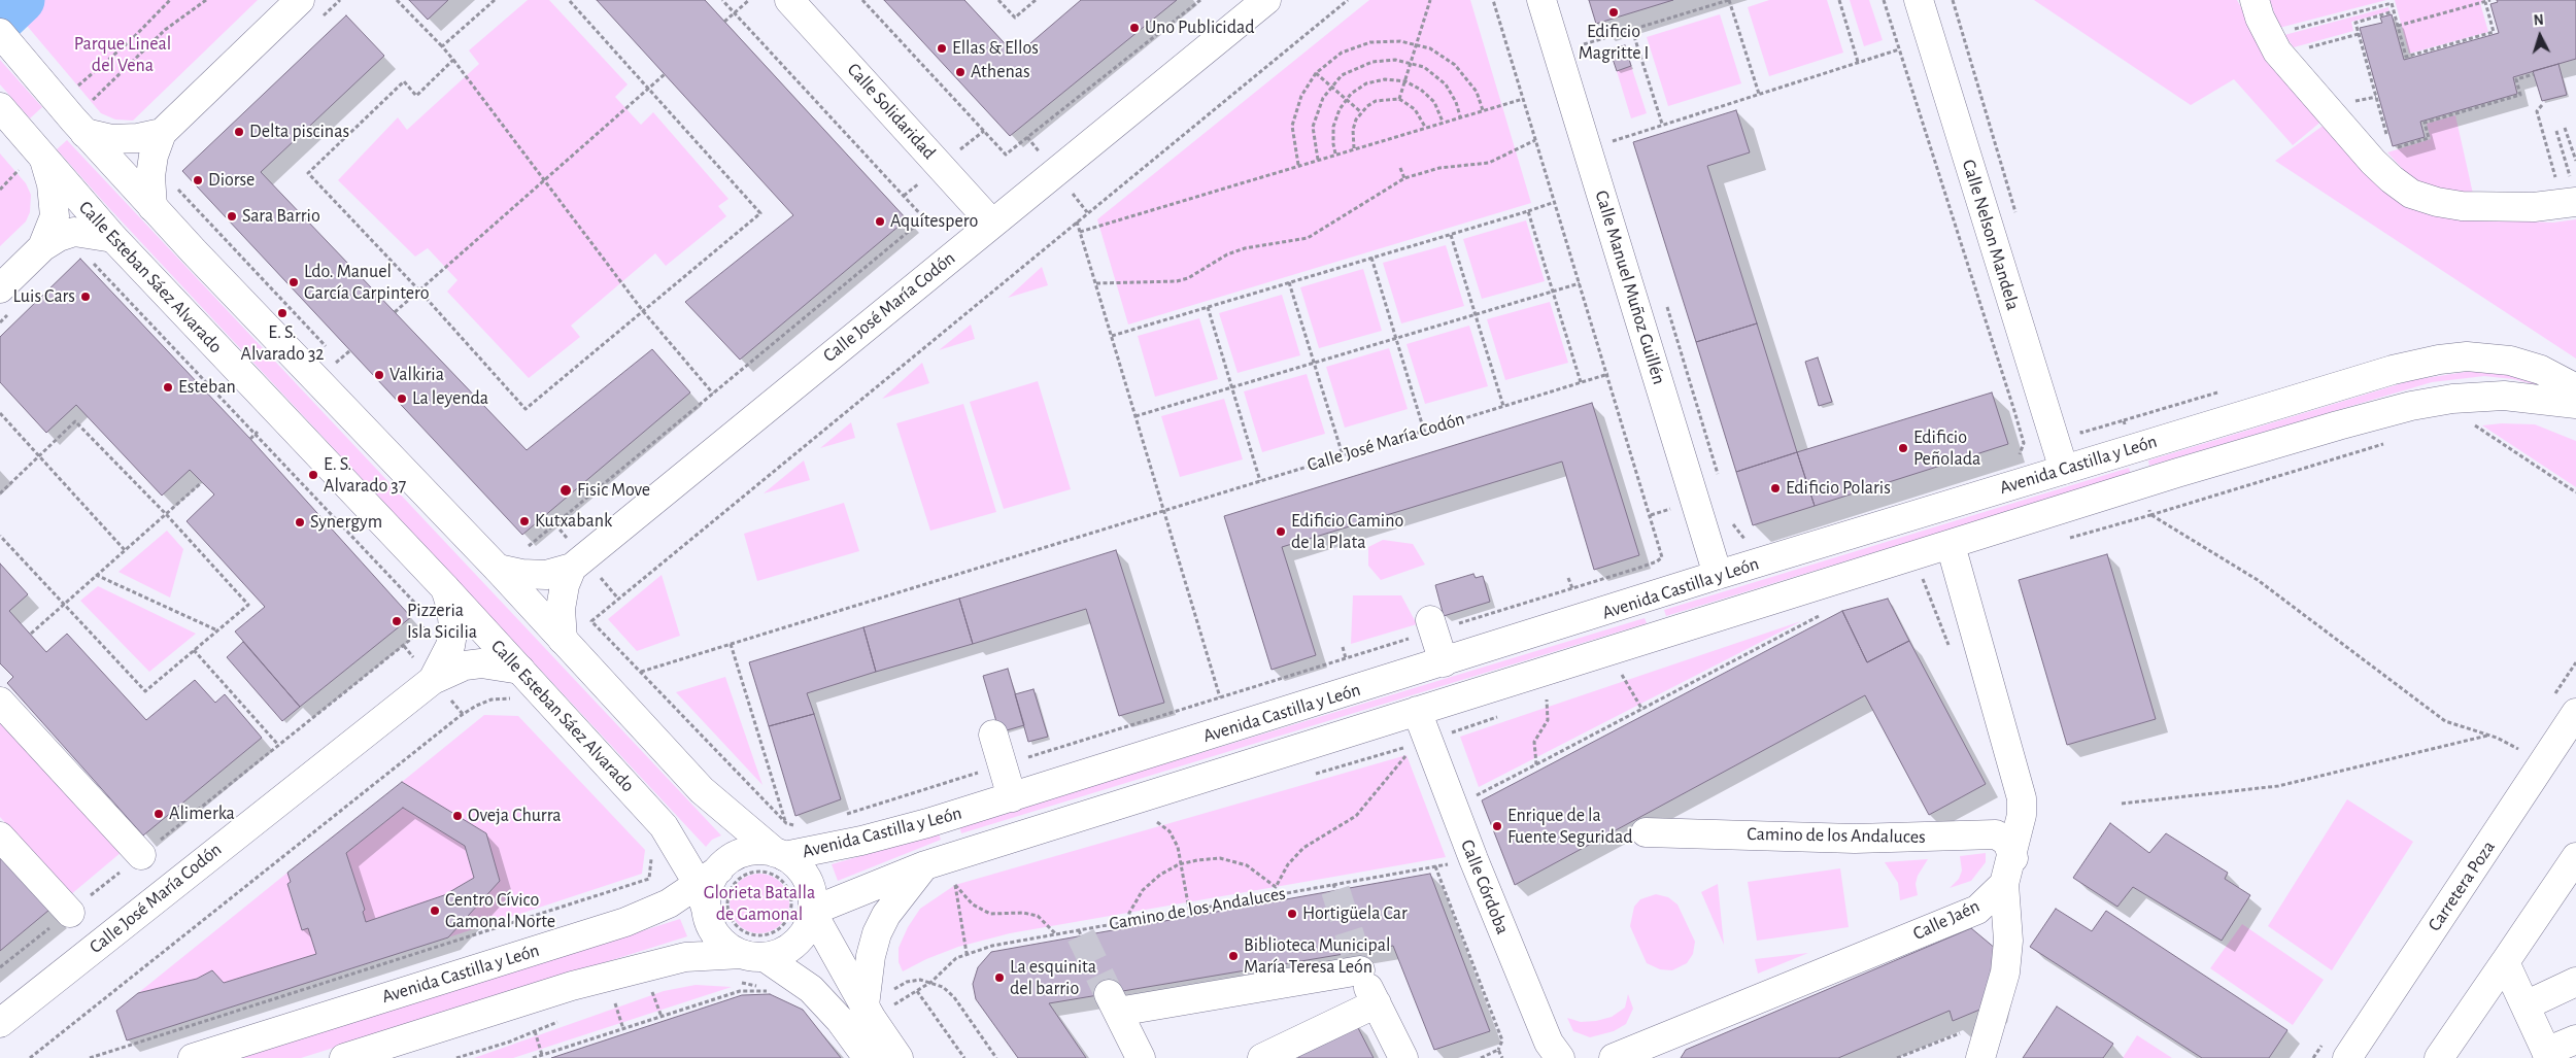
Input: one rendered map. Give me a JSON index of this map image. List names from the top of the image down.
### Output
{
  "streets": {
    "street": [
      "Calle Solidaridad",
      "Calle Nelson Mandela",
      "Calle Esteban Sáez Alvarado",
      "Calle Manuel Muñoz Guillén",
      "Calle José María Codón",
      "Avenida Castilla y León",
      "Camino de los Andaluces",
      "Carretera Poza",
      "Calle Córdoba",
      "Calle Jaén"
    ]
  },
  "crossings": [
    ["Calle Solidaridad", "Calle José María Codón"],
    ["Calle Nelson Mandela", "Avenida Castilla y León"],
    ["Calle Esteban Sáez Alvarado", "Calle José María Codón"],
    ["Calle Esteban Sáez Alvarado", "Avenida Castilla y León"],
    ["Calle Manuel Muñoz Guillén", "Avenida Castilla y León"],
    ["Avenida Castilla y León", "Calle Córdoba"],
    ["Camino de los Andaluces", "Calle Córdoba"],
    ["Camino de los Andaluces", "Calle Jaén"]
  ],
  "parks": ["Parque Lineal del Vena", "Glorieta Batalla de Gamonal"],
  "places": [
    "Edificio Magritte I",
    "Uno Publicidad",
    "Ellas & Ellos",
    "Athenas",
    "Delta piscinas",
    "Diorse",
    "Sara Barrio",
    "Aquítespero",
    "Ldo. Manuel García Carpintero",
    "Luis Cars",
    "E. S. Alvarado 32",
    "Valkiria",
    "Esteban",
    "La leyenda",
    "Edificio Peñolada",
    "E. S. Alvarado 37",
    "Edificio Polaris",
    "Fisic Move",
    "Kutxabank",
    "Synergym",
    "Edificio Camino de la Plata",
    "Pizzeria Isla Sicilia",
    "Alimerka",
    "Oveja Churra",
    "Enrique de la Fuente Seguridad",
    "Centro Cívico Gamonal Norte",
    "Hortigüela Car",
    "Biblioteca Municipal María Teresa León",
    "La esquinita del barrio"
  ],
  "north": "top"
}
